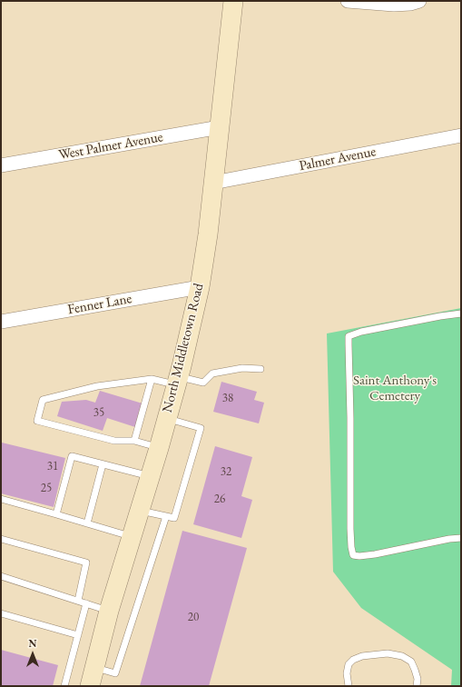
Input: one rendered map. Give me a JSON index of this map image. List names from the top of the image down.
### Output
{
  "streets": {
    "street": [
      "West Palmer Avenue",
      "Palmer Avenue",
      "Fenner Lane",
      "North Middletown Road"
    ]
  },
  "crossings": [
    ["West Palmer Avenue", "North Middletown Road"],
    ["Palmer Avenue", "North Middletown Road"],
    ["Fenner Lane", "North Middletown Road"]
  ],
  "parks": ["Saint Anthony's Cemetery"],
  "house_numbers": [
    "38",
    "35",
    "31",
    "32",
    "25",
    "26",
    "20"
  ],
  "north": "top"
}
